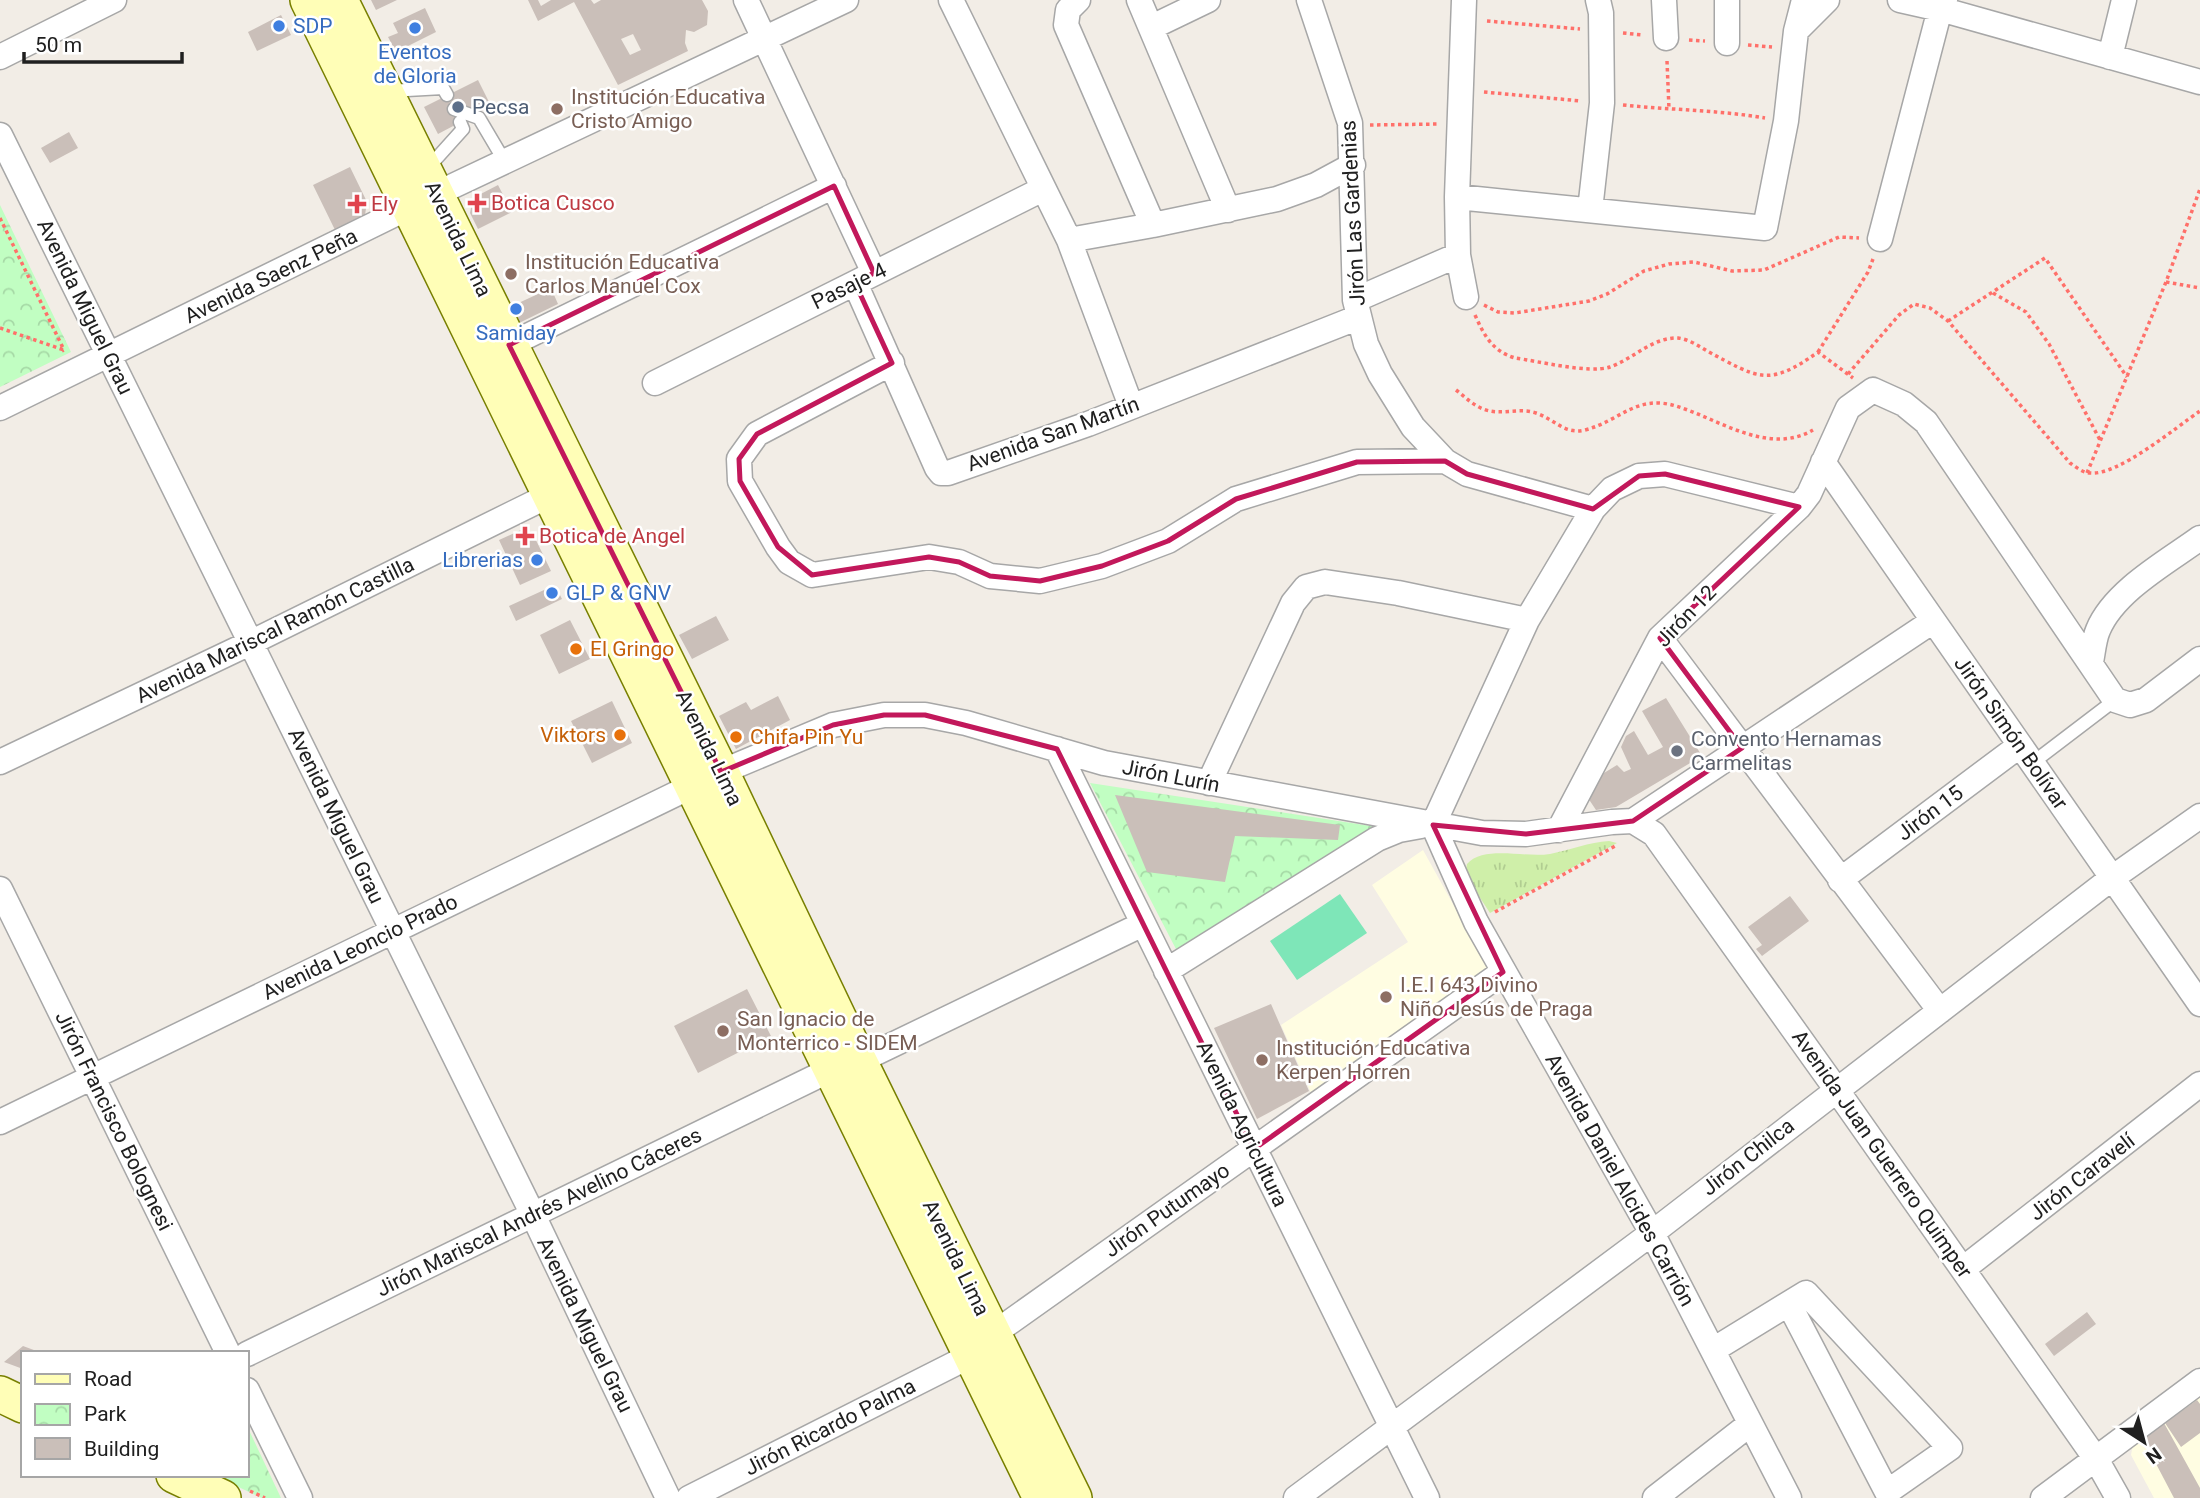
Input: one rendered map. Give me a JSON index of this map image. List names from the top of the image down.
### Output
{
  "streets": {
    "main road": ["Avenida Lima"],
    "street": [
      "Jirón Las Gardenias",
      "Avenida Saenz Peña",
      "Pasaje 4",
      "Avenida Miguel Grau",
      "Avenida San Martín",
      "Jirón 12",
      "Avenida Mariscal Ramón Castilla",
      "Jirón Simón Bolívar",
      "Jirón Lurín",
      "Jirón 15",
      "Avenida Leoncio Prado",
      "Jirón Francisco Bolognesi",
      "Avenida Agricultura",
      "Avenida Juan Guerrero Quimper",
      "Jirón Chilca",
      "Jirón Caravelí",
      "Avenida Daniel Alcides Carrión",
      "Jirón Putumayo",
      "Jirón Mariscal Andrés Avelino Cáceres",
      "Jirón Ricardo Palma"
    ]
  },
  "crossings": [
    ["Jirón Las Gardenias", "Avenida San Martín"],
    ["Avenida Lima", "Avenida Saenz Peña"],
    ["Avenida Lima", "Avenida Mariscal Ramón Castilla"],
    ["Avenida Lima", "Jirón Lurín"],
    ["Avenida Lima", "Avenida Leoncio Prado"],
    ["Avenida Lima", "Jirón Putumayo"],
    ["Avenida Lima", "Jirón Mariscal Andrés Avelino Cáceres"],
    ["Avenida Lima", "Jirón Ricardo Palma"],
    ["Avenida Saenz Peña", "Avenida Miguel Grau"],
    ["Avenida Saenz Peña", "Avenida San Martín"],
    ["Pasaje 4", "Avenida San Martín"],
    ["Avenida Miguel Grau", "Avenida Mariscal Ramón Castilla"],
    ["Avenida Miguel Grau", "Avenida Leoncio Prado"],
    ["Avenida Miguel Grau", "Jirón Mariscal Andrés Avelino Cáceres"],
    ["Jirón 12", "Jirón Simón Bolívar"],
    ["Jirón 12", "Jirón Lurín"],
    ["Jirón Simón Bolívar", "Jirón 15"],
    ["Jirón Simón Bolívar", "Jirón Chilca"],
    ["Jirón Lurín", "Avenida Leoncio Prado"],
    ["Jirón Lurín", "Avenida Agricultura"],
    ["Jirón Lurín", "Avenida Juan Guerrero Quimper"],
    ["Jirón Lurín", "Avenida Daniel Alcides Carrión"],
    ["Avenida Leoncio Prado", "Jirón Francisco Bolognesi"],
    ["Avenida Agricultura", "Jirón Chilca"],
    ["Avenida Agricultura", "Jirón Putumayo"],
    ["Avenida Agricultura", "Jirón Mariscal Andrés Avelino Cáceres"],
    ["Avenida Juan Guerrero Quimper", "Jirón Chilca"],
    ["Avenida Juan Guerrero Quimper", "Jirón Caravelí"],
    ["Jirón Chilca", "Avenida Daniel Alcides Carrión"],
    ["Avenida Daniel Alcides Carrión", "Jirón Putumayo"],
    ["Jirón Putumayo", "Jirón Ricardo Palma"]
  ],
  "places": {
    "other": [
      "SDP",
      "Eventos de Gloria",
      "Pecsa",
      "Institución Educativa Cristo Amigo",
      "Institución Educativa Carlos Manuel Cox",
      "Samiday",
      "Librerias",
      "GLP & GNV",
      "El Gringo",
      "Viktors",
      "Chifa Pin Yu",
      "Convento Hernamas Carmelitas",
      "I.E.I 643 Divino Niño Jesús de Praga",
      "San Ignacio de Monterrico - SIDEM",
      "Institución Educativa Kerpen Horren"
    ],
    "health": ["Botica Cusco", "Ely", "Botica de Angel"]
  },
  "legend": ["Road", "Park", "Building"],
  "scale_bar": "50 m",
  "north": "bottom right"
}
